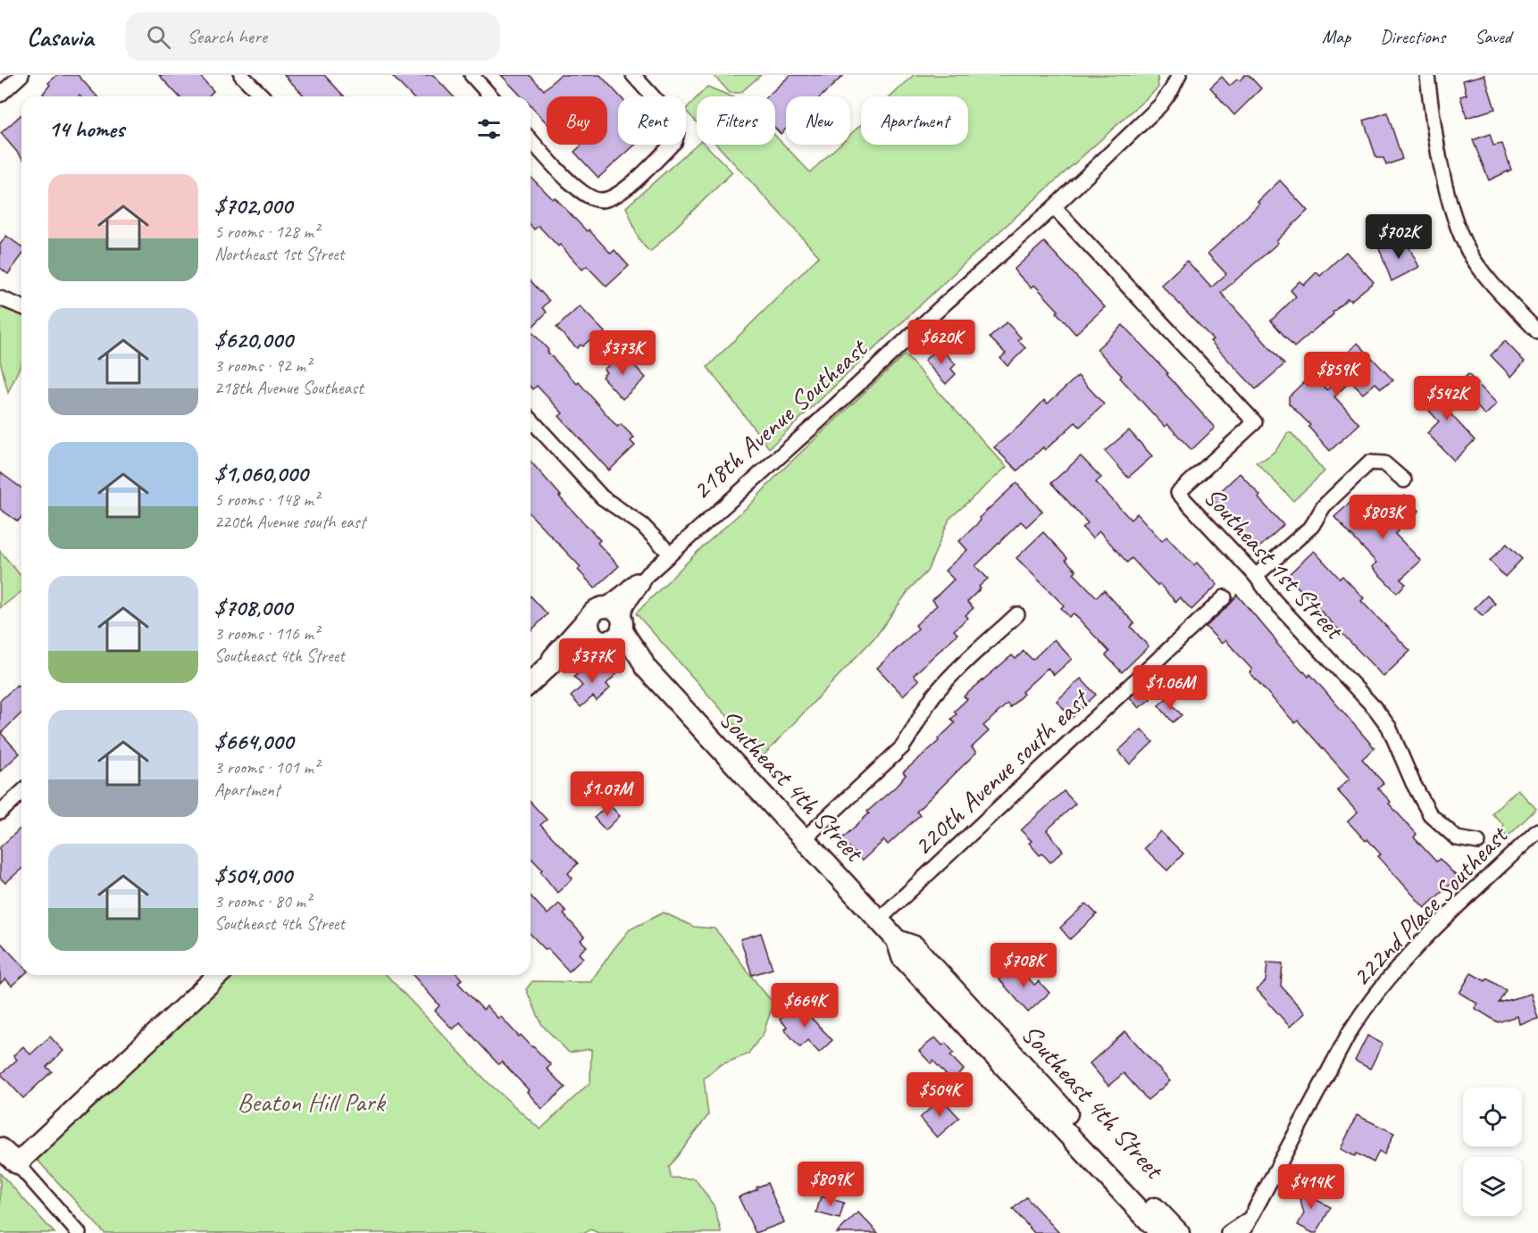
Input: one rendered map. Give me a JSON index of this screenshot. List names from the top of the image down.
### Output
{
  "streets": {
    "street": [
      "218th Avenue Southeast",
      "Southeast 1st Street",
      "220th Avenue south east",
      "Southeast 4th Street",
      "222nd Place Southeast"
    ]
  },
  "crossings": [
    ["218th Avenue Southeast", "Southeast 1st Street"],
    ["218th Avenue Southeast", "Southeast 4th Street"],
    ["220th Avenue south east", "Southeast 4th Street"]
  ],
  "parks": ["Beaton Hill Park"],
  "page": {
    "header": "Casavia",
    "search": "Search here",
    "nav": ["Map", "Directions", "Saved"],
    "chip": [
      "Buy",
      "Rent",
      "Filters",
      "New",
      "Apartment"
    ],
    "heading": "14 homes",
    "list": [
      {
        "name": "$702,000",
        "note": "5 rooms · 128 m² · Northeast 1st Street"
      },
      {
        "name": "$620,000",
        "note": "3 rooms · 92 m² · 218th Avenue Southeast"
      },
      {
        "name": "$1,060,000",
        "note": "5 rooms · 148 m² · 220th Avenue south east"
      },
      {
        "name": "$708,000",
        "note": "3 rooms · 116 m² · Southeast 4th Street"
      },
      {
        "name": "$664,000",
        "note": "3 rooms · 101 m² · Apartment"
      },
      {
        "name": "$504,000",
        "note": "3 rooms · 80 m² · Southeast 4th Street"
      }
    ],
    "price": [
      "$702K",
      "$620K",
      "$373K",
      "$859K",
      "$542K",
      "$803K",
      "$377K",
      "$1.06M",
      "$1.07M",
      "$708K",
      "$664K",
      "$504K",
      "$809K",
      "$414K"
    ]
  }
}
